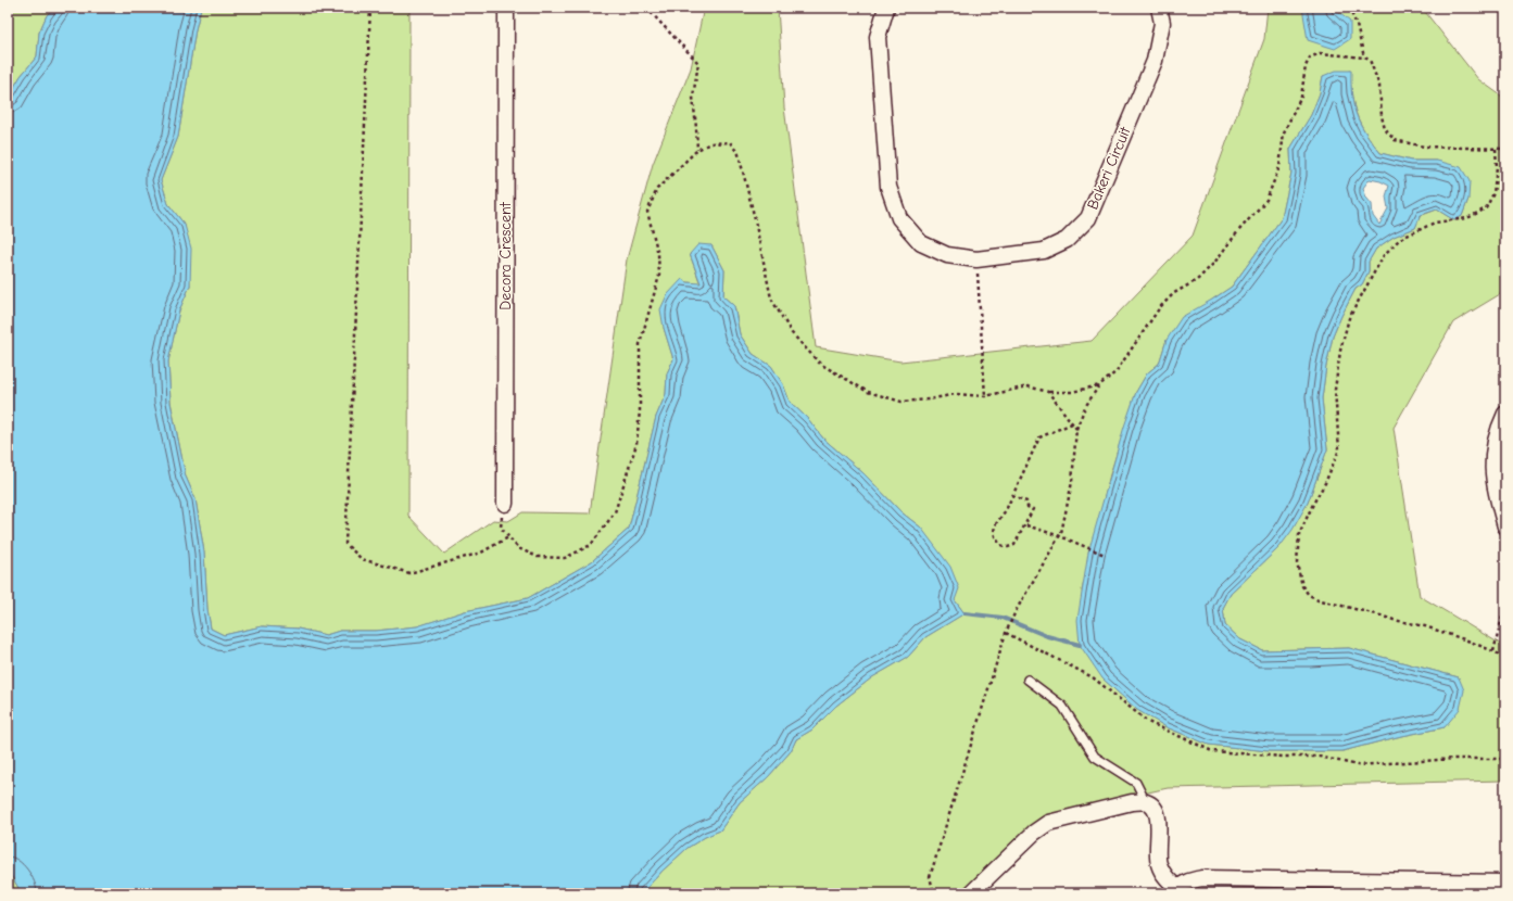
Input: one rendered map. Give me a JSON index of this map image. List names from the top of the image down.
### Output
{
  "streets": {
    "street": ["Bakeri Circuit", "Decora Crescent"]
  }
}
